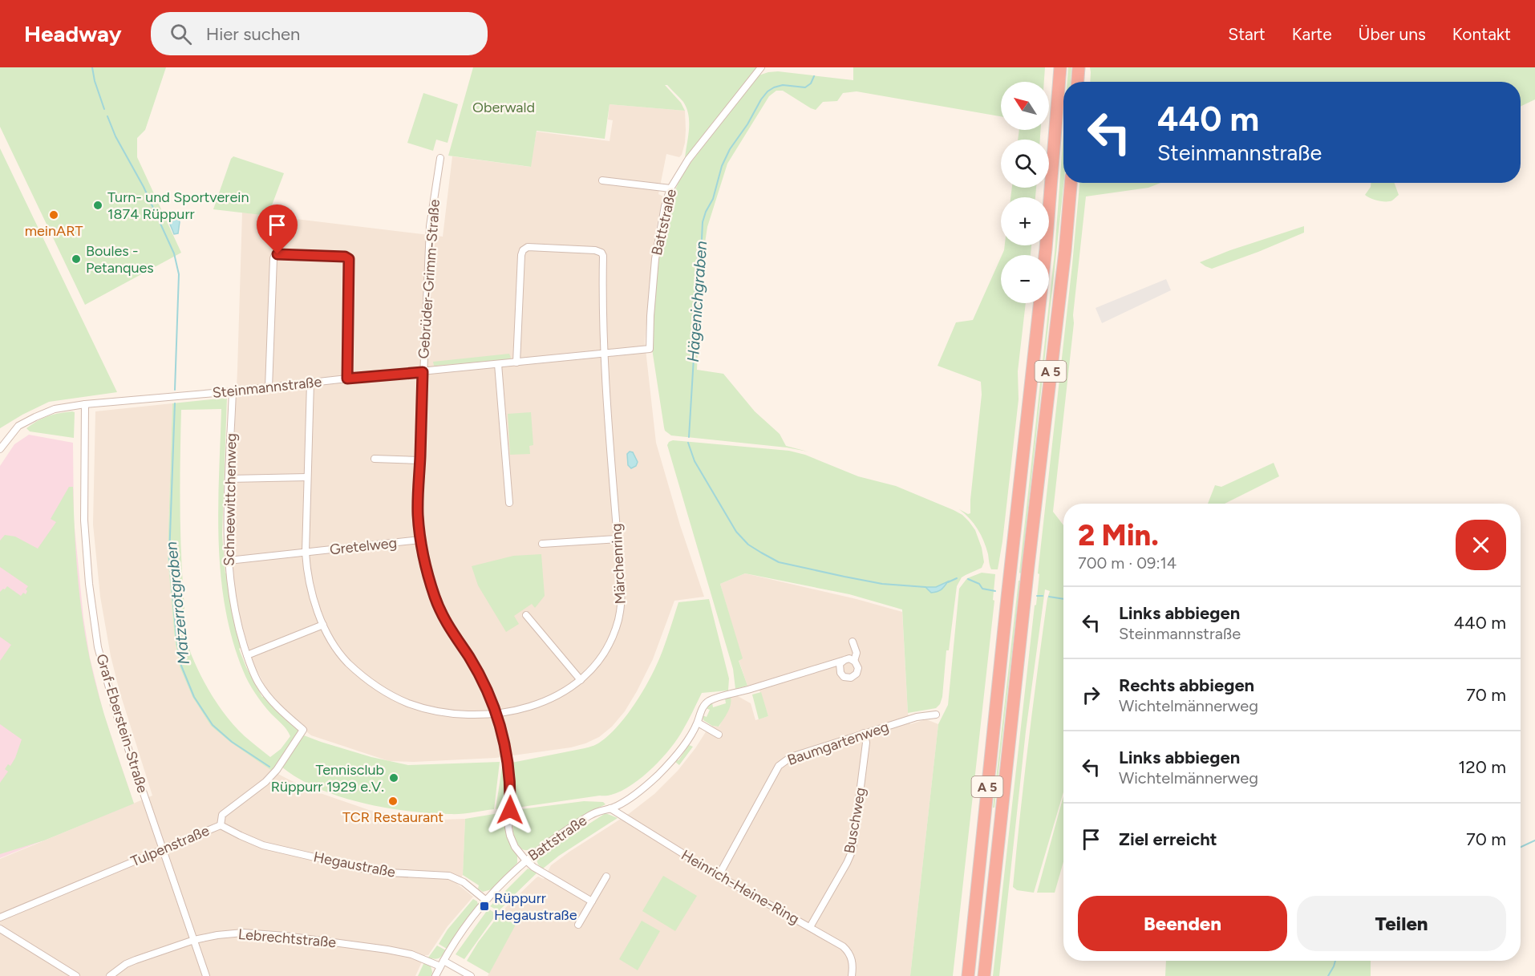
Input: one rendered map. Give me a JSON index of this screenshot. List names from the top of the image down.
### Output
{
  "streets": {
    "highway": ["A 5"],
    "street": [
      "Battstraße",
      "Gebrüder-Grimm-Straße",
      "Steinmannstraße",
      "Schneewittchenweg",
      "Gretelweg",
      "Märchenring",
      "Graf-Eberstein-Straße",
      "Baumgartenweg",
      "Buschweg",
      "Tulpenstraße",
      "Hegaustraße",
      "Heinrich-Heine-Ring",
      "Lebrechtstraße"
    ]
  },
  "crossings": [
    ["Battstraße", "Gebrüder-Grimm-Straße"],
    ["Battstraße", "Steinmannstraße"],
    ["Battstraße", "Hegaustraße"],
    ["Battstraße", "Heinrich-Heine-Ring"],
    ["Battstraße", "Lebrechtstraße"],
    ["Gebrüder-Grimm-Straße", "Steinmannstraße"],
    ["Gebrüder-Grimm-Straße", "Gretelweg"],
    ["Gebrüder-Grimm-Straße", "Märchenring"],
    ["Steinmannstraße", "Schneewittchenweg"],
    ["Steinmannstraße", "Märchenring"],
    ["Steinmannstraße", "Graf-Eberstein-Straße"],
    ["Schneewittchenweg", "Gretelweg"],
    ["Schneewittchenweg", "Tulpenstraße"],
    ["Gretelweg", "Märchenring"],
    ["Graf-Eberstein-Straße", "Tulpenstraße"],
    ["Graf-Eberstein-Straße", "Lebrechtstraße"],
    ["Baumgartenweg", "Buschweg"],
    ["Baumgartenweg", "Heinrich-Heine-Ring"],
    ["Buschweg", "Heinrich-Heine-Ring"],
    ["Tulpenstraße", "Hegaustraße"]
  ],
  "water": ["Hägenichgraben", "Matzerrotgraben"],
  "parks": ["Oberwald"],
  "places": {
    "other": [
      "Turn- und Sportverein 1874 Rüppurr",
      "meinART",
      "Boules - Petanques",
      "Tennisclub Rüppurr 1929 e.V.",
      "TCR Restaurant"
    ],
    "transit": ["Rüppurr Hegaustraße"]
  },
  "north": "top left",
  "page": {
    "header": "Headway",
    "search": "Hier suchen",
    "nav": [
      "Start",
      "Karte",
      "Über uns",
      "Kontakt"
    ],
    "map_buttons": ["+", "−"],
    "turn": ["440 m", "Steinmannstraße"],
    "heading": ["2 Min.", "700 m · 09:14"],
    "list": [
      {
        "name": "Links abbiegen",
        "note": "Steinmannstraße",
        "value": "440 m"
      },
      {
        "name": "Rechts abbiegen",
        "note": "Wichtelmännerweg",
        "value": "70 m"
      },
      {
        "name": "Links abbiegen",
        "note": "Wichtelmännerweg",
        "value": "120 m"
      },
      {
        "name": "Ziel erreicht",
        "value": "70 m"
      }
    ],
    "buttons": ["Beenden", "Teilen"]
  }
}
